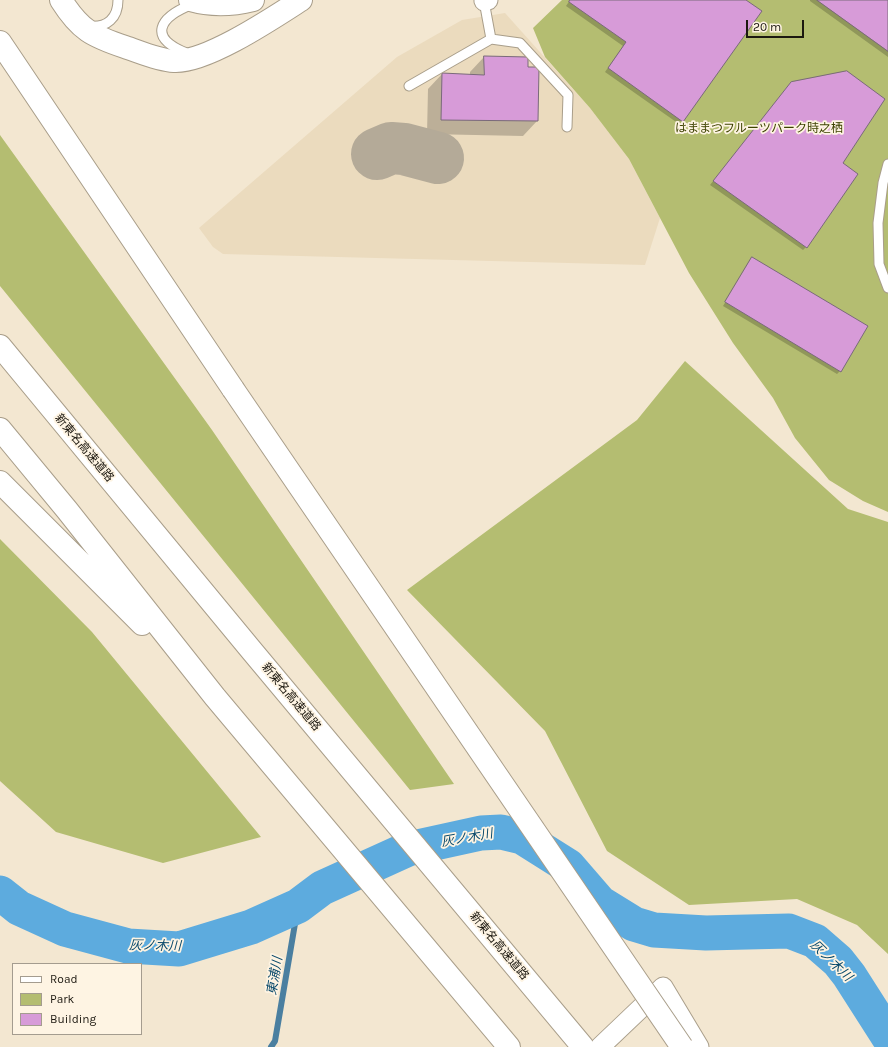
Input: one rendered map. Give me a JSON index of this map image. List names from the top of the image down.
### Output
{
  "streets": {
    "highway": ["新東名高速道路"]
  },
  "water": ["灰ノ木川", "東浦川"],
  "parks": ["はままつフルーツパーク時之栖"],
  "legend": ["Road", "Park", "Building"],
  "scale_bar": "20 m"
}
